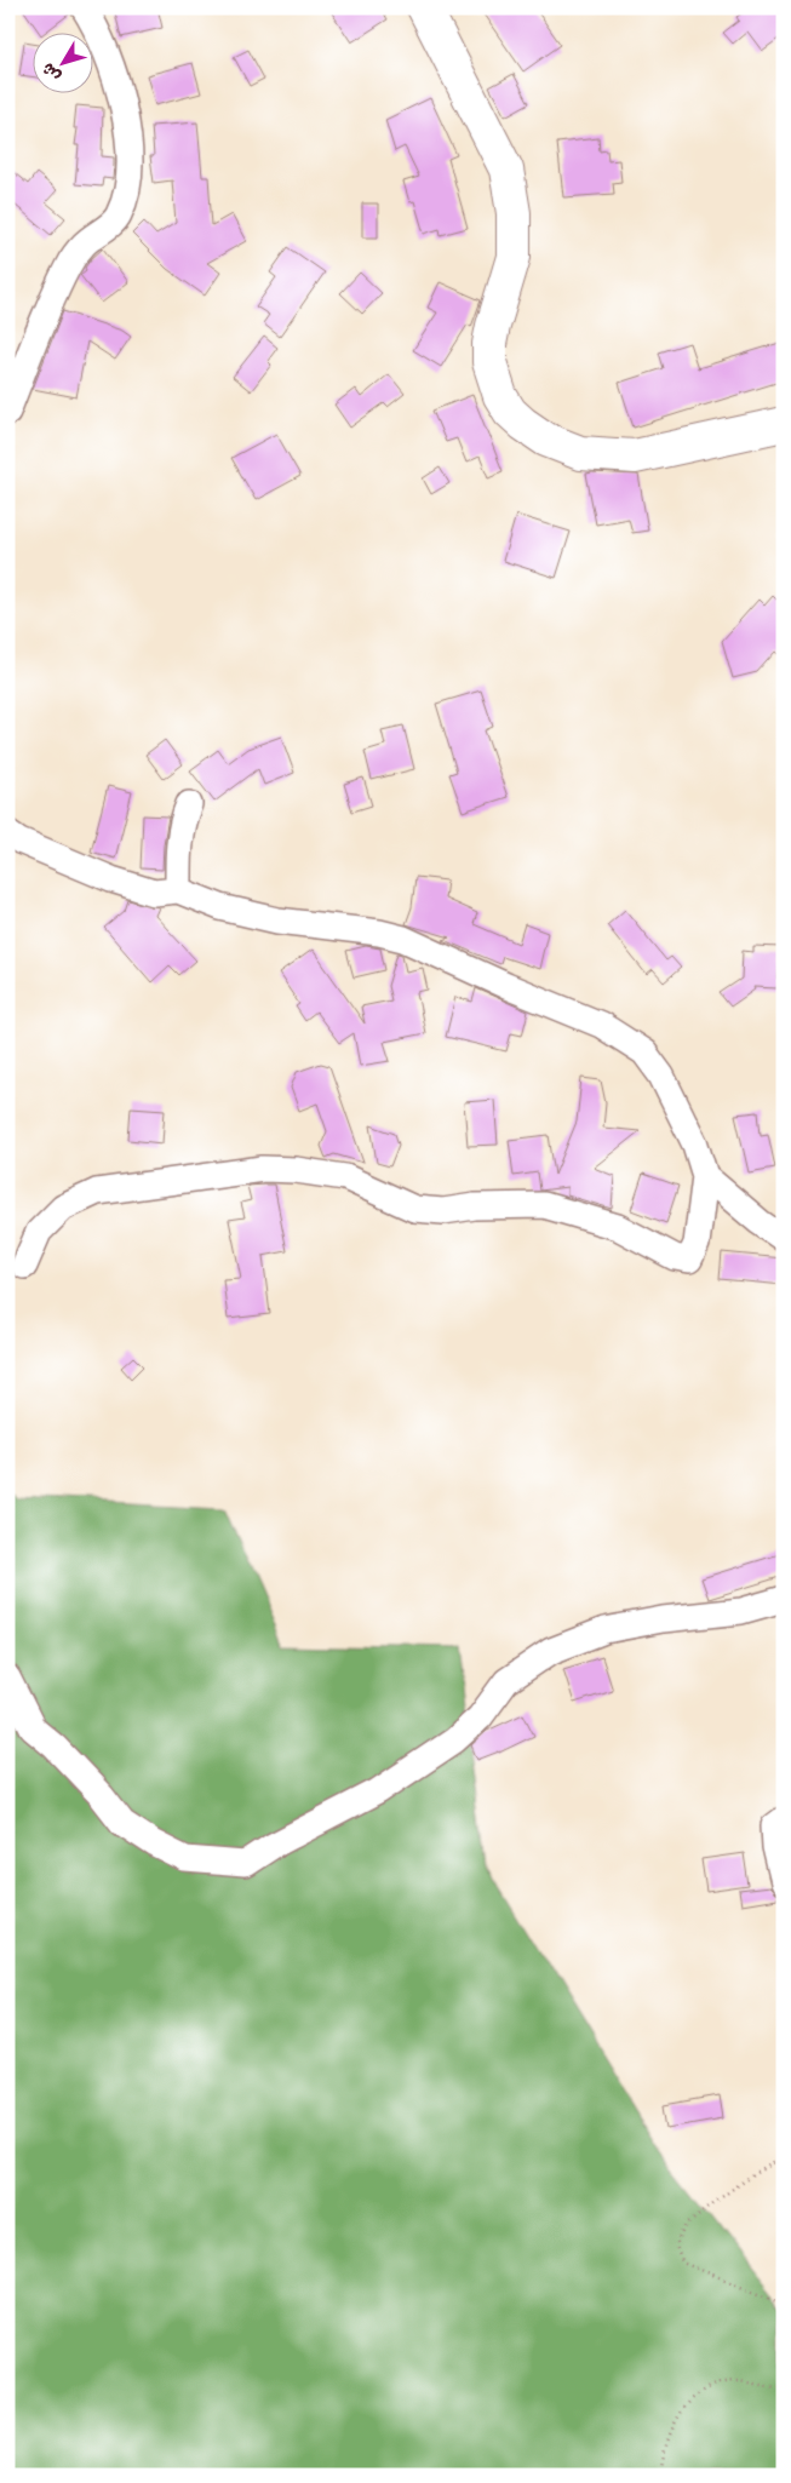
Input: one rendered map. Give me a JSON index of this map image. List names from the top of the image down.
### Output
{
  "north": "bottom left"
}
